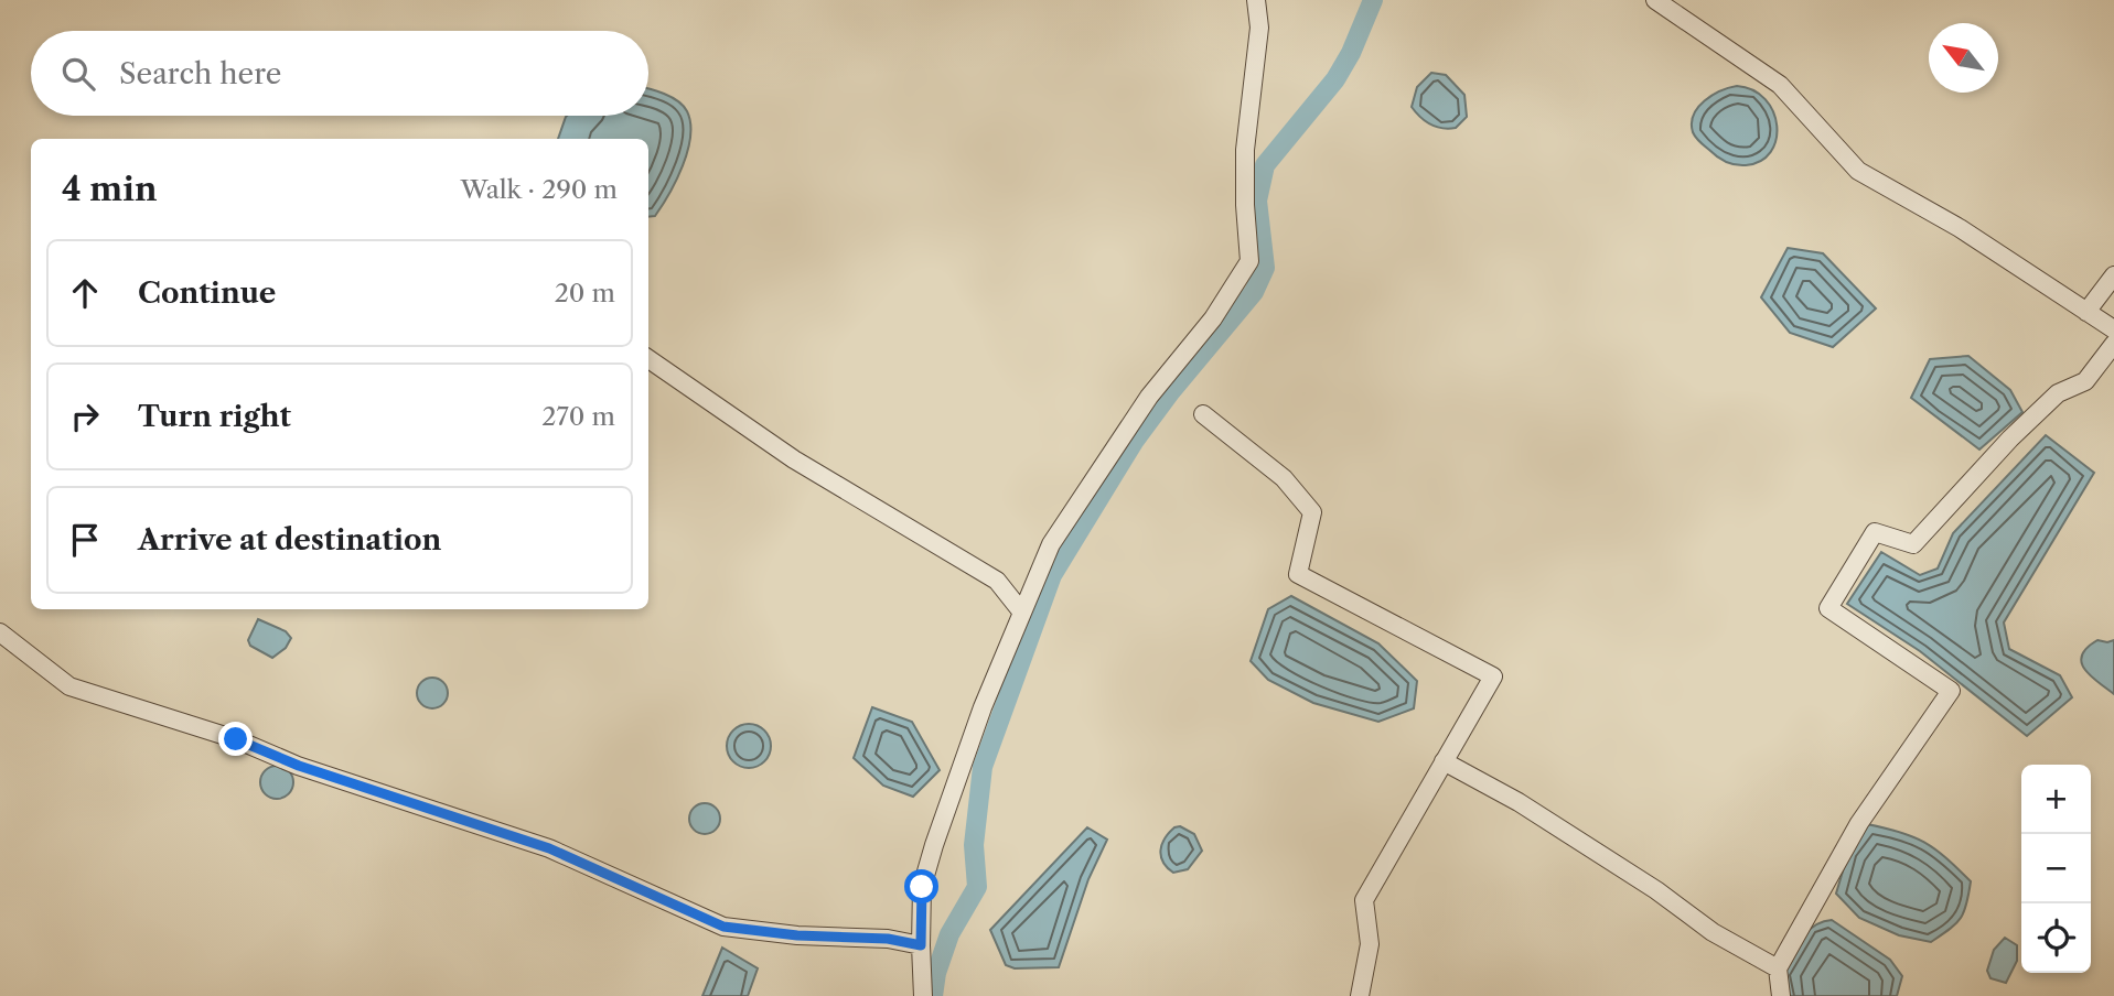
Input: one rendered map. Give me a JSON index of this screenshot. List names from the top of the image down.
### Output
{
  "north": "top left",
  "page": {
    "search": "Search here",
    "heading": ["4 min", "Walk · 290 m"],
    "list": [
      ["Continue", "20 m"],
      ["Turn right", "270 m"],
      "Arrive at destination"
    ],
    "map_buttons": ["+", "−"]
  }
}
